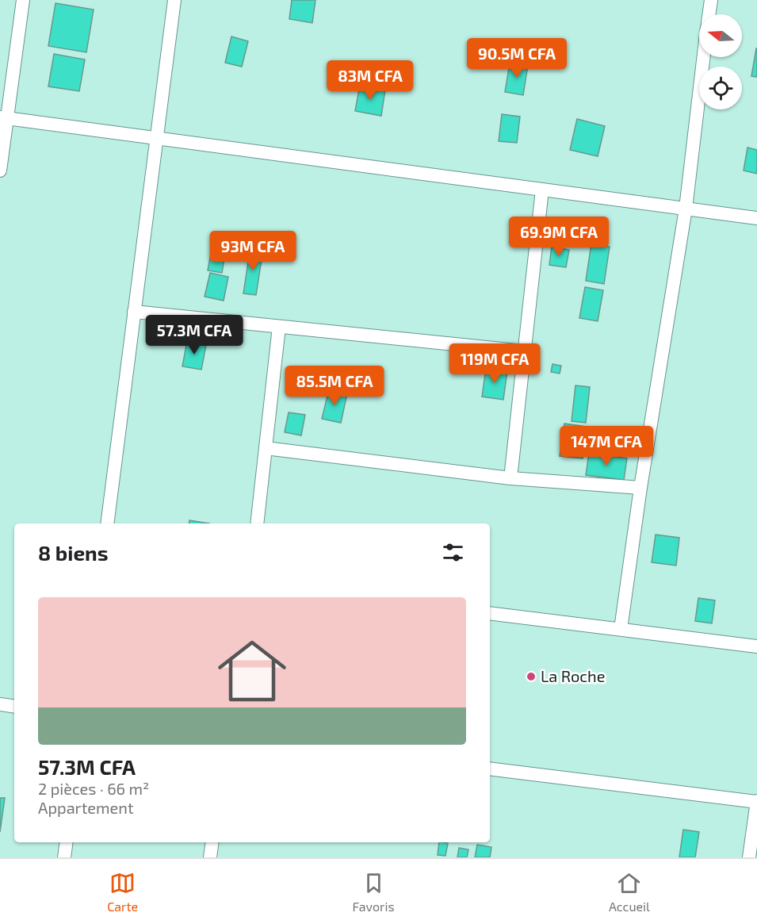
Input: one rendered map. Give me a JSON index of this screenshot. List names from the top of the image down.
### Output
{
  "places": ["La Roche"],
  "north": "left",
  "page": {
    "price": [
      "90.5M CFA",
      "83M CFA",
      "69.9M CFA",
      "93M CFA",
      "57.3M CFA",
      "119M CFA",
      "85.5M CFA",
      "147M CFA"
    ],
    "heading": "8 biens",
    "list": [
      {
        "name": "57.3M CFA",
        "note": "2 pièces · 66 m² · Appartement"
      }
    ],
    "tabs": ["Carte", "Favoris", "Accueil"]
  }
}
